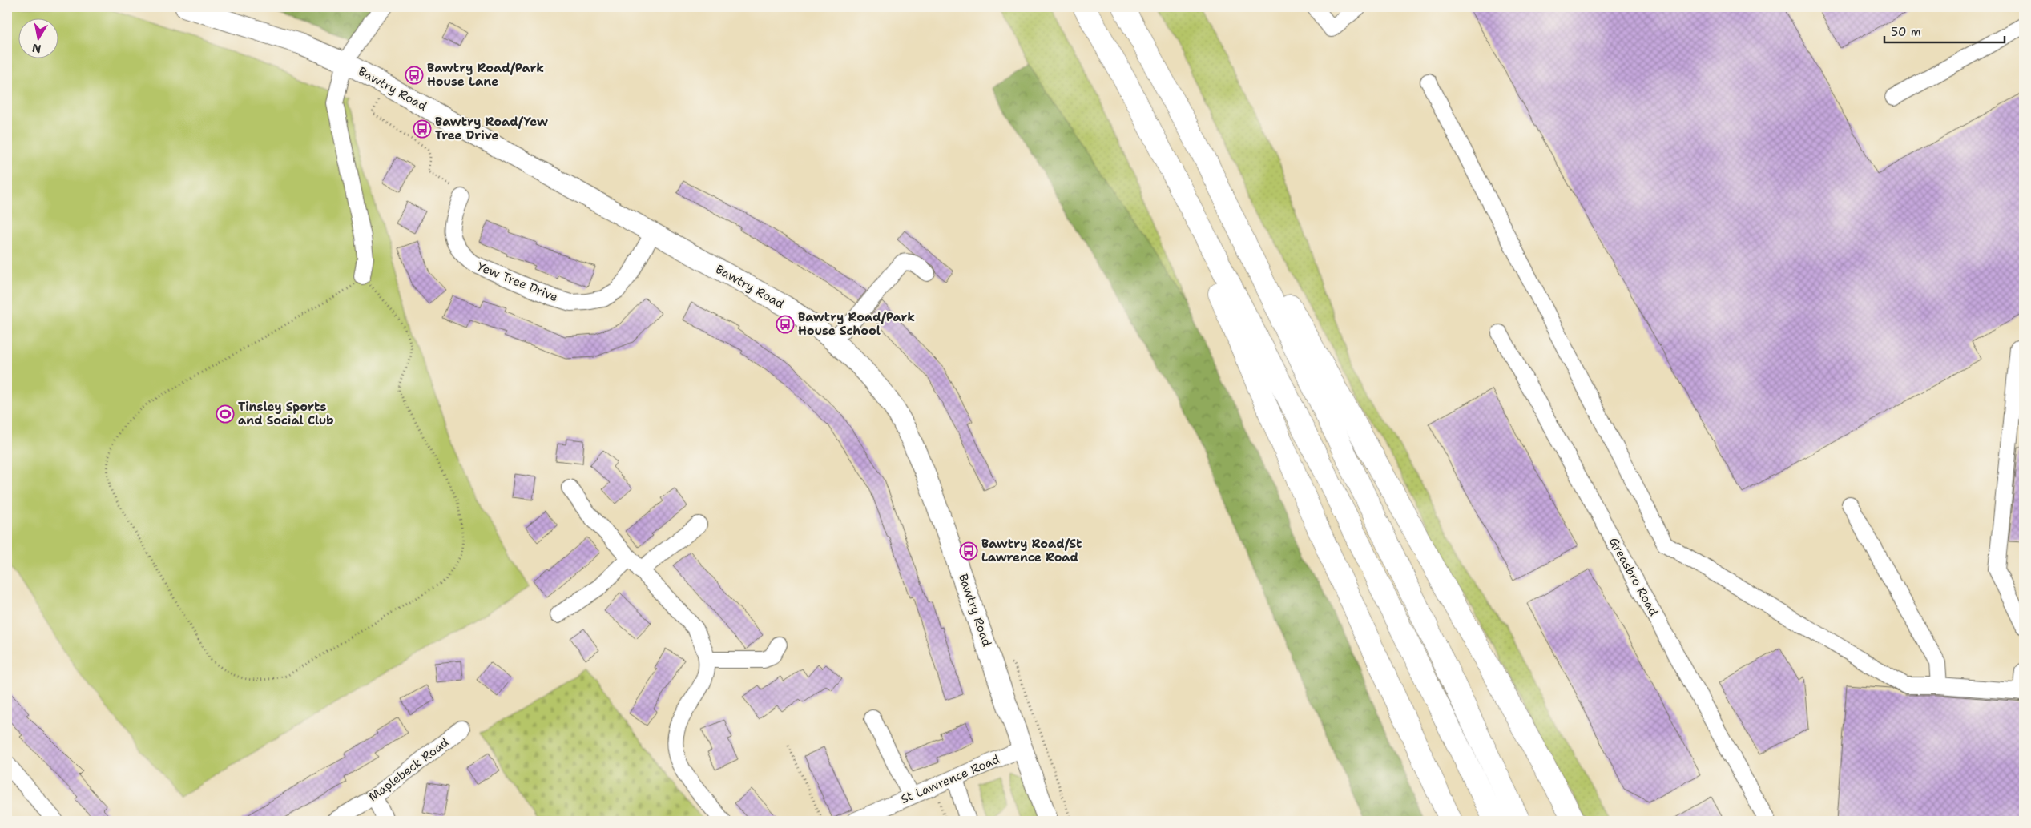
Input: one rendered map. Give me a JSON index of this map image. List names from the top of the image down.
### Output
{
  "streets": {
    "main road": ["Bawtry Road"],
    "street": [
      "Yew Tree Drive",
      "Greasbro Road",
      "Maplebeck Road",
      "St Lawrence Road"
    ]
  },
  "crossings": [
    ["Bawtry Road", "Yew Tree Drive"],
    ["Bawtry Road", "St Lawrence Road"]
  ],
  "places": {
    "bus stop": [
      "Bawtry Road/Park House Lane",
      "Bawtry Road/Yew Tree Drive",
      "Bawtry Road/Park House School",
      "Bawtry Road/St Lawrence Road"
    ],
    "sports": ["Tinsley Sports and Social Club"]
  },
  "scale_bar": "50 m",
  "north": "bottom"
}
